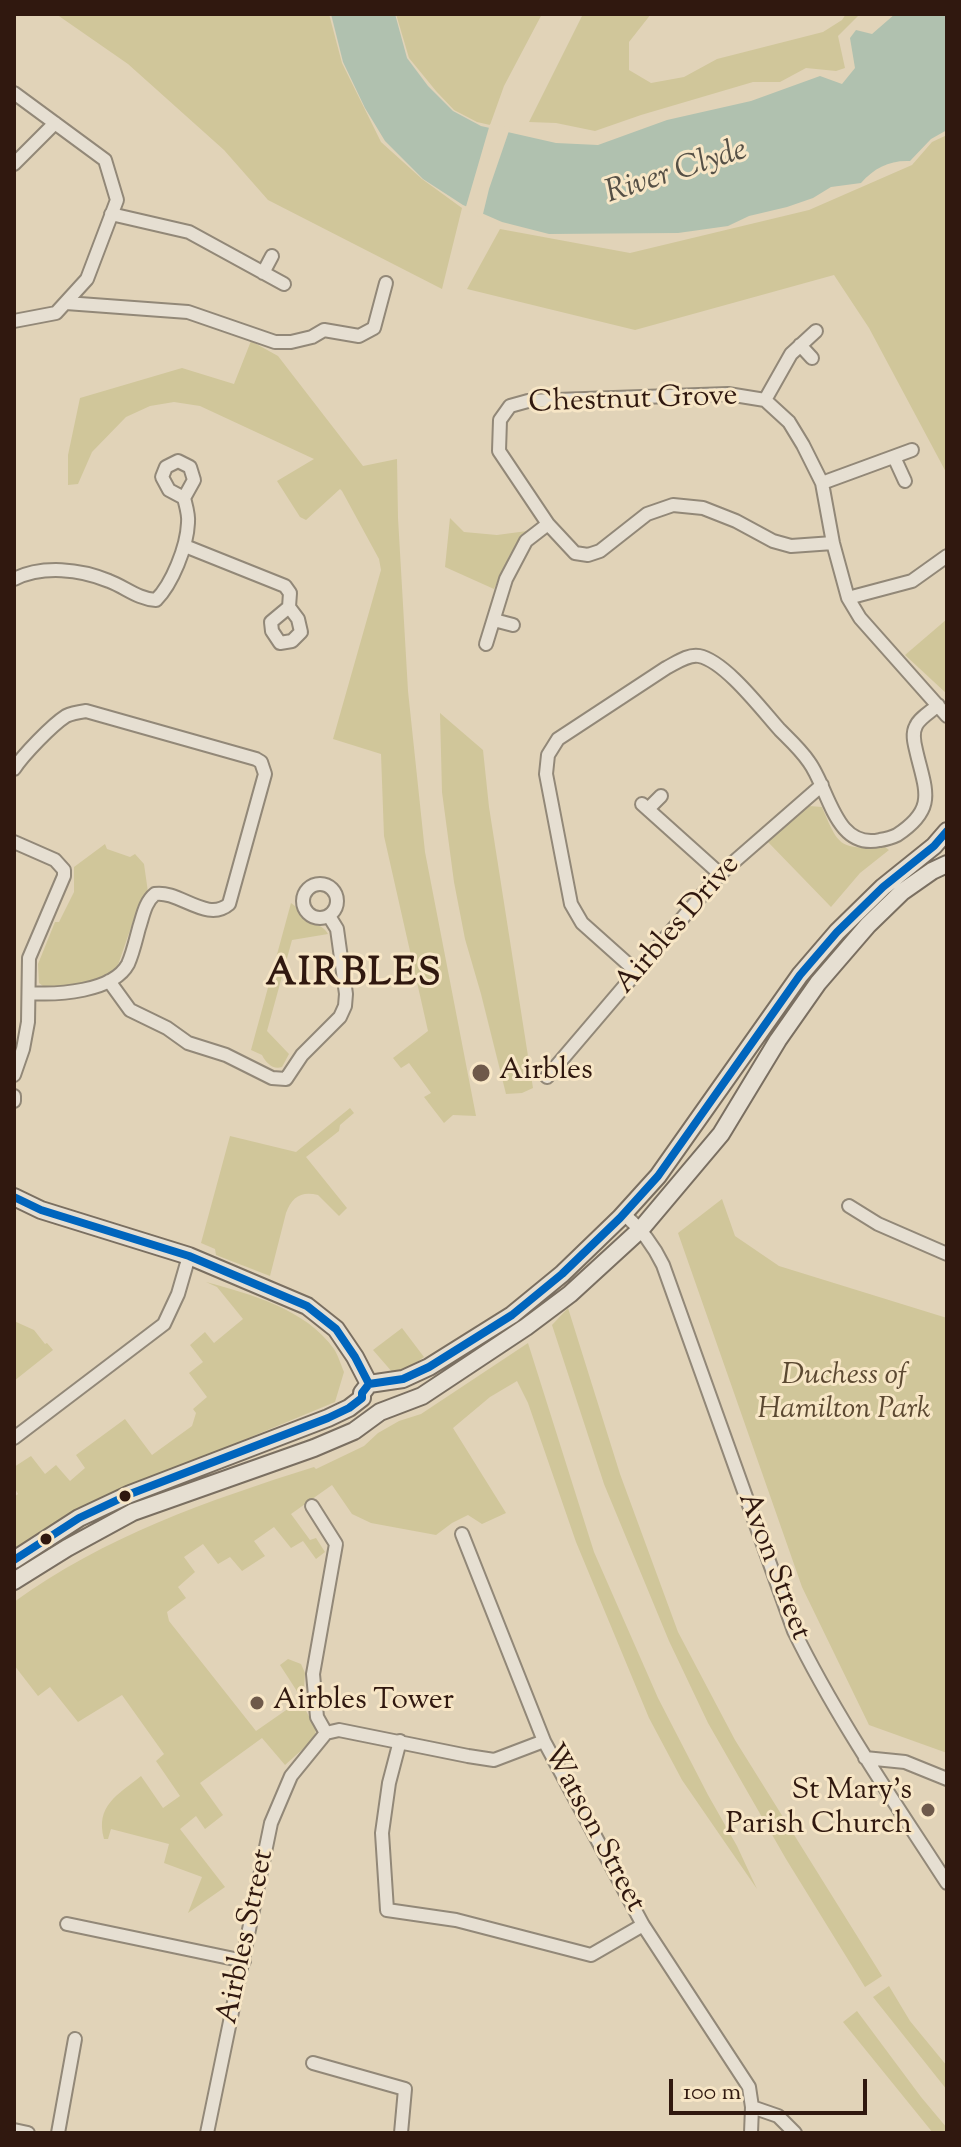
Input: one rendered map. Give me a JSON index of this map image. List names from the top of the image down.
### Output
{
  "streets": {
    "street": [
      "Chestnut Grove",
      "Airbles Drive",
      "Avon Street",
      "Watson Street",
      "Airbles Street"
    ]
  },
  "districts": ["AIRBLES"],
  "water": ["River Clyde"],
  "parks": ["Duchess of Hamilton Park"],
  "places": ["Airbles", "Airbles Tower", "St Mary's Parish Church"],
  "scale_bar": "100 m"
}
